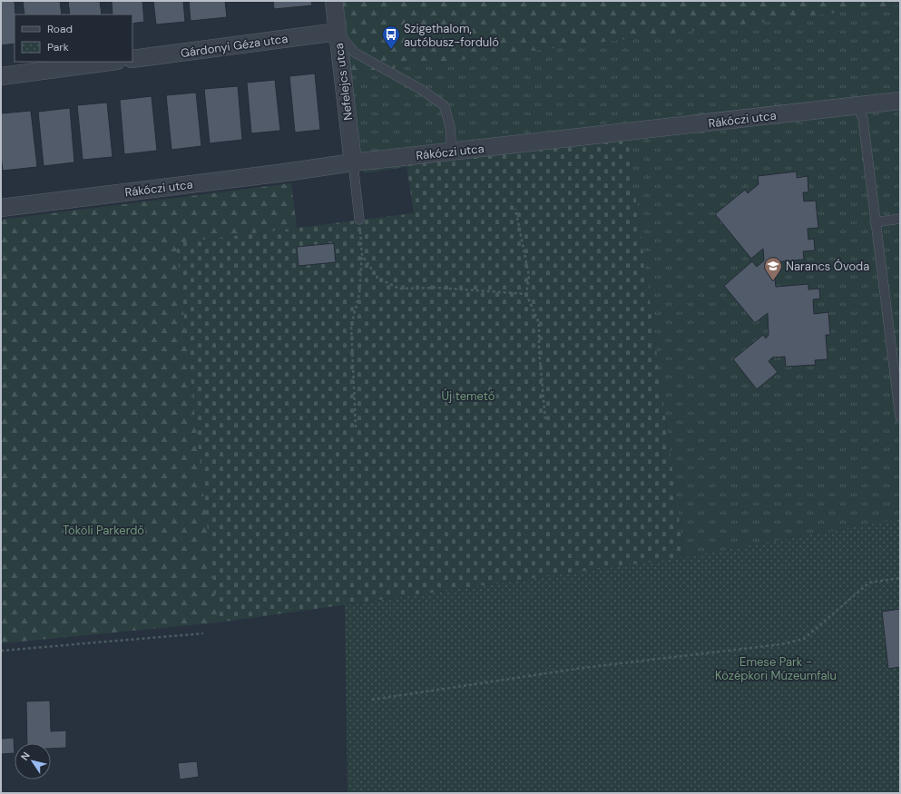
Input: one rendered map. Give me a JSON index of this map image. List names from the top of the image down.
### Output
{
  "streets": {
    "street": ["Gárdonyi Géza utca", "Nefelejcs utca", "Rákóczi utca"]
  },
  "crossings": [
    ["Gárdonyi Géza utca", "Nefelejcs utca"],
    ["Nefelejcs utca", "Rákóczi utca"]
  ],
  "parks": ["Új temető", "Tököli Parkerdő", "Emese Park - Középkori Múzeumfalu"],
  "places": {
    "bus stop": ["Szigethalom, autóbusz-forduló"],
    "school or university": ["Narancs Óvoda"]
  },
  "legend": ["Road", "Park"],
  "north": "top left"
}
